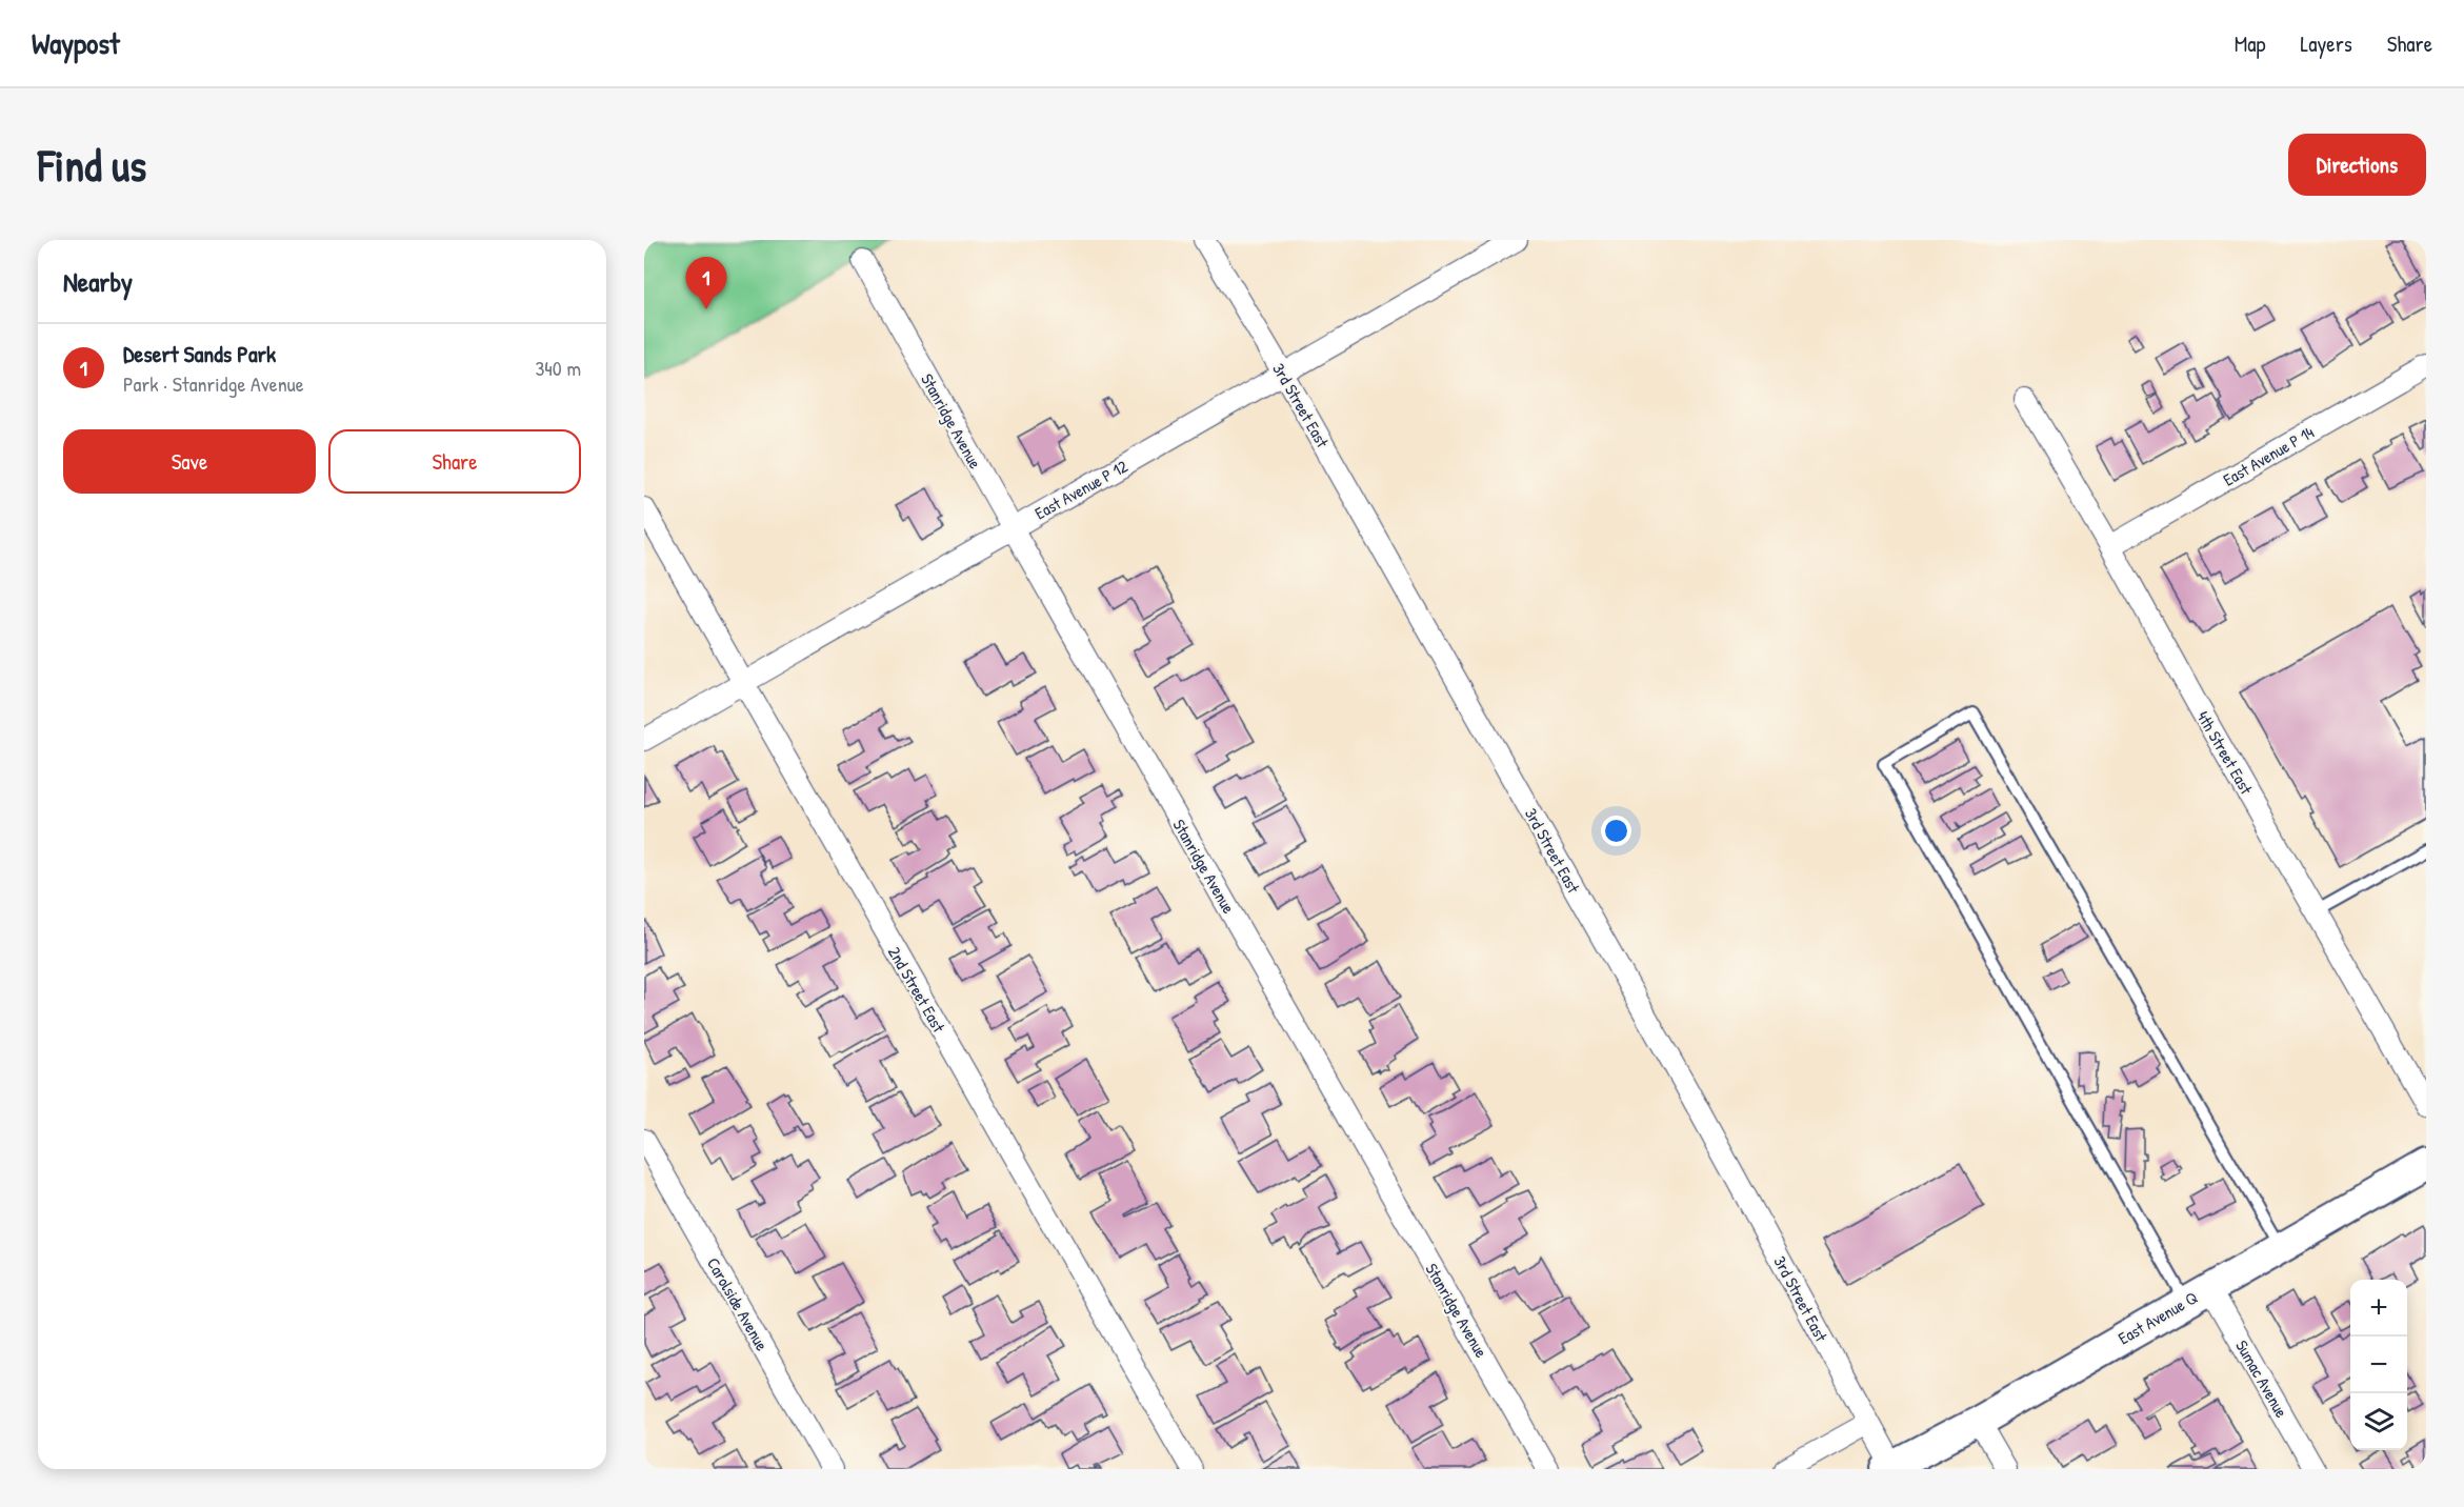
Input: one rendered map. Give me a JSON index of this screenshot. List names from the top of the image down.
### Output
{
  "streets": {
    "street": [
      "3rd Street East",
      "Stanridge Avenue",
      "East Avenue P 14",
      "East Avenue P 12",
      "4th Street East",
      "2nd Street East",
      "Carolside Avenue",
      "East Avenue Q",
      "Sumac Avenue"
    ]
  },
  "crossings": [
    ["3rd Street East", "East Avenue P 12"],
    ["3rd Street East", "East Avenue Q"],
    ["Stanridge Avenue", "East Avenue P 12"],
    ["East Avenue P 14", "4th Street East"],
    ["East Avenue P 12", "2nd Street East"],
    ["East Avenue Q", "Sumac Avenue"]
  ],
  "page": {
    "header": "Waypost",
    "nav": ["Map", "Layers", "Share"],
    "buttons": [
      "Directions",
      ["Save", "Share"]
    ],
    "title": "Find us",
    "heading": "Nearby",
    "pins": "1",
    "list": [
      {
        "mark": "1",
        "name": "Desert Sands Park",
        "note": "Park · Stanridge Avenue",
        "value": "340 m"
      }
    ],
    "map_buttons": ["+", "−"]
  }
}
